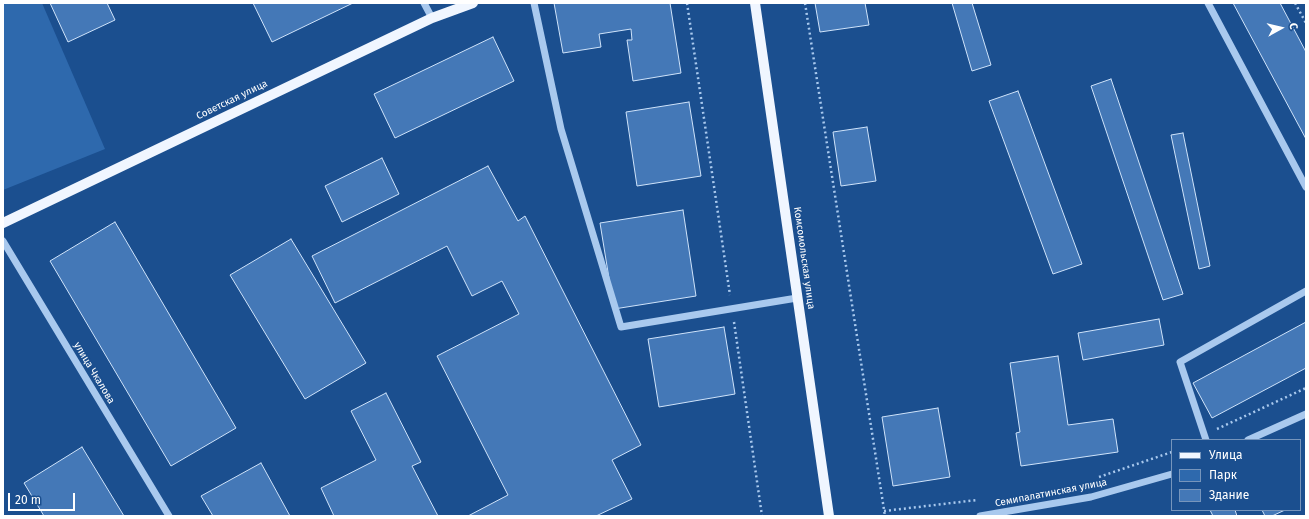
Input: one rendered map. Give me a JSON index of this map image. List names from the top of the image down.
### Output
{
  "streets": {
    "main road": ["Советская улица", "Комсомольская улица"],
    "street": ["улица Чкалова", "Семипалатинская улица"]
  },
  "legend": ["Улица", "Парк", "Здание"],
  "scale_bar": "20 m",
  "north": "right"
}
